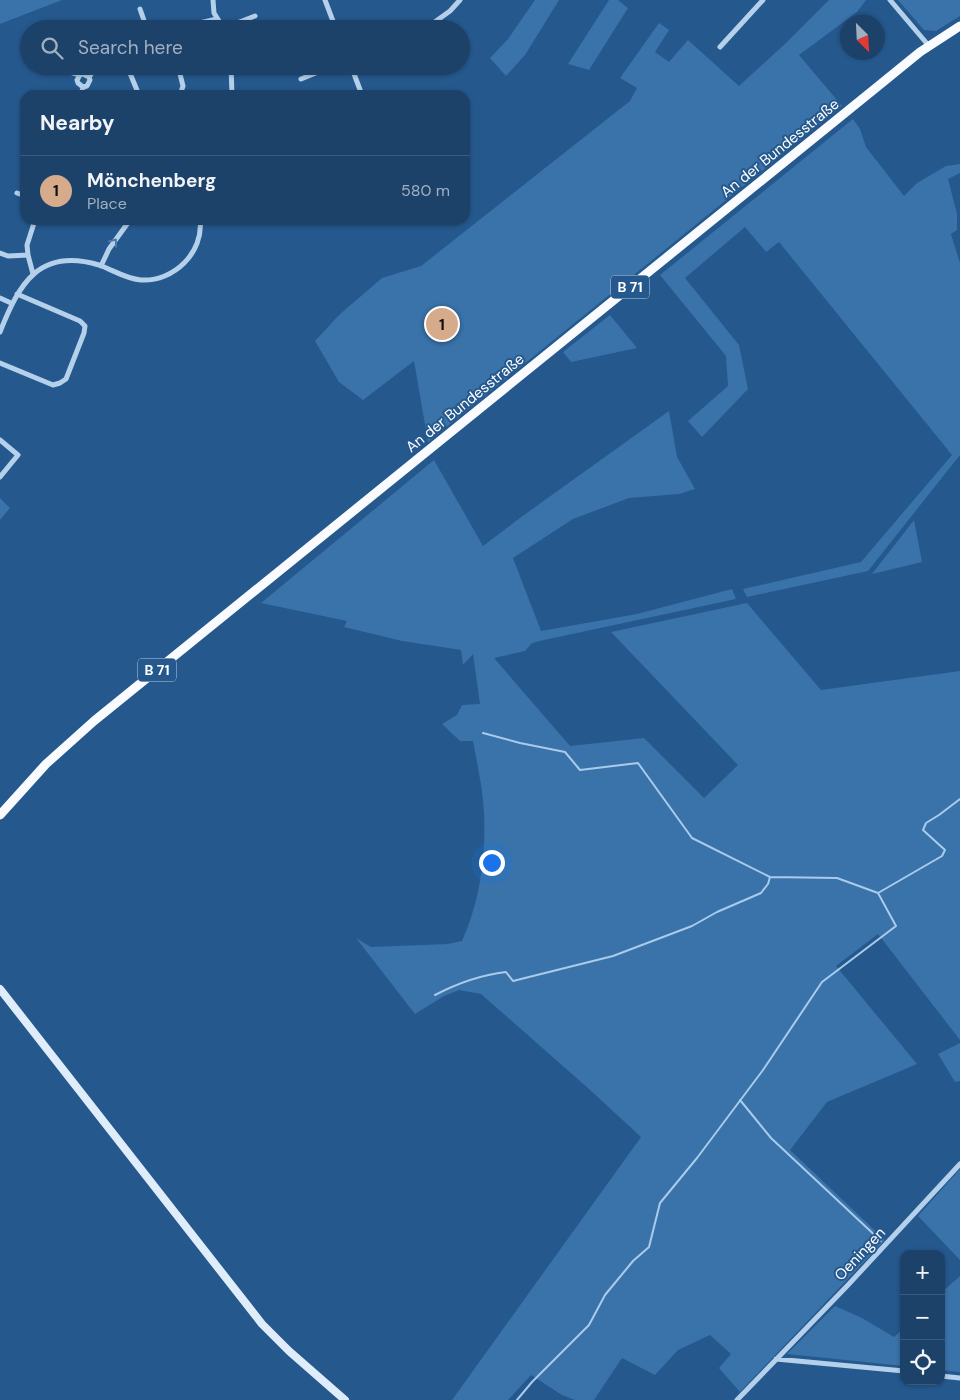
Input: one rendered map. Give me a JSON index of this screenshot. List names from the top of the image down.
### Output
{
  "streets": {
    "main road": ["An der Bundesstraße", "B 71"],
    "street": ["Oeningen"]
  },
  "north": "bottom right",
  "page": {
    "search": "Search here",
    "heading": "Nearby",
    "list": [
      {
        "mark": "1",
        "name": "Mönchenberg",
        "note": "Place",
        "value": "580 m"
      }
    ],
    "pins": "1",
    "map_buttons": ["+", "−"]
  }
}
